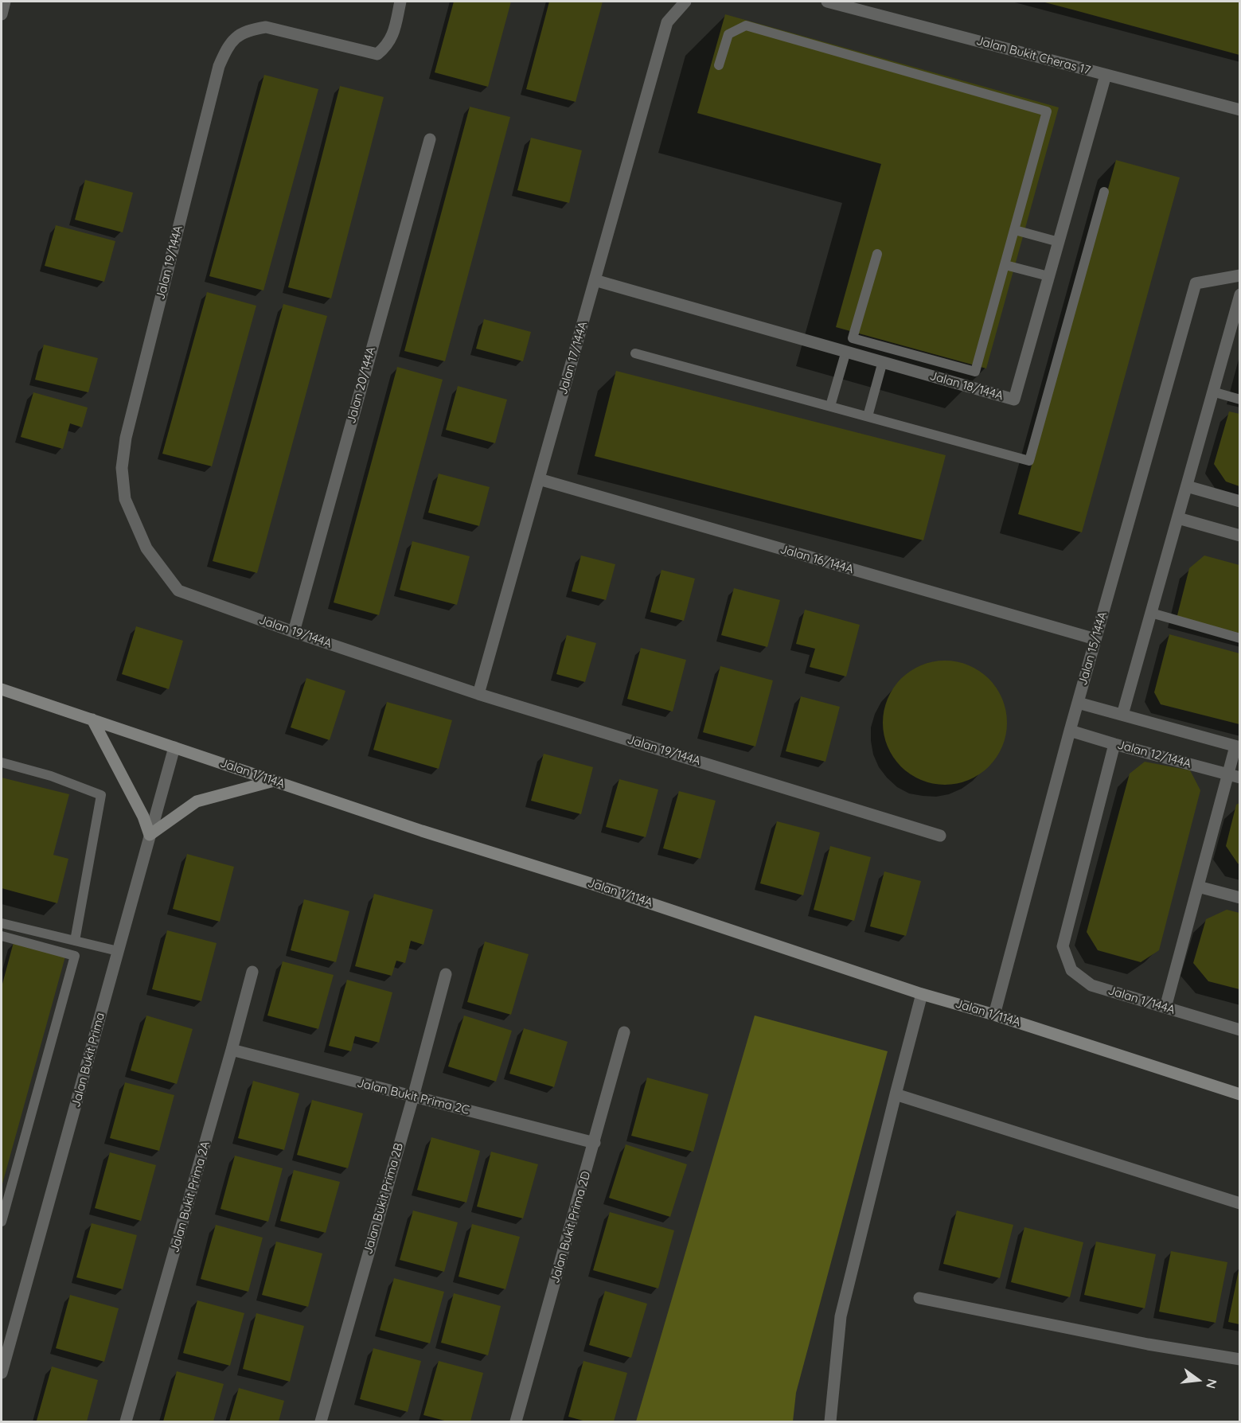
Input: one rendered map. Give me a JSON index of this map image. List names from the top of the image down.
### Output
{
  "streets": {
    "street": [
      "Jalan Bukit Cheras 17",
      "Jalan 19/144A",
      "Jalan 17/144A",
      "Jalan 20/144A",
      "Jalan 18/144A",
      "Jalan 16/144A",
      "Jalan 15/144A",
      "Jalan 12/144A",
      "Jalan 1/114A",
      "Jalan 1/144A",
      "Jalan Bukit Prima",
      "Jalan Bukit Prima 2C",
      "Jalan Bukit Prima 2A",
      "Jalan Bukit Prima 2B",
      "Jalan Bukit Prima 2D"
    ]
  },
  "crossings": [
    ["Jalan Bukit Cheras 17", "Jalan 18/144A"],
    ["Jalan 19/144A", "Jalan 17/144A"],
    ["Jalan 19/144A", "Jalan 20/144A"],
    ["Jalan 17/144A", "Jalan 18/144A"],
    ["Jalan 17/144A", "Jalan 16/144A"],
    ["Jalan 16/144A", "Jalan 15/144A"],
    ["Jalan 15/144A", "Jalan 12/144A"],
    ["Jalan 15/144A", "Jalan 1/114A"],
    ["Jalan 12/144A", "Jalan 1/144A"],
    ["Jalan 1/114A", "Jalan Bukit Prima"],
    ["Jalan Bukit Prima 2C", "Jalan Bukit Prima 2A"],
    ["Jalan Bukit Prima 2C", "Jalan Bukit Prima 2B"],
    ["Jalan Bukit Prima 2C", "Jalan Bukit Prima 2D"]
  ],
  "north": "right"
}
